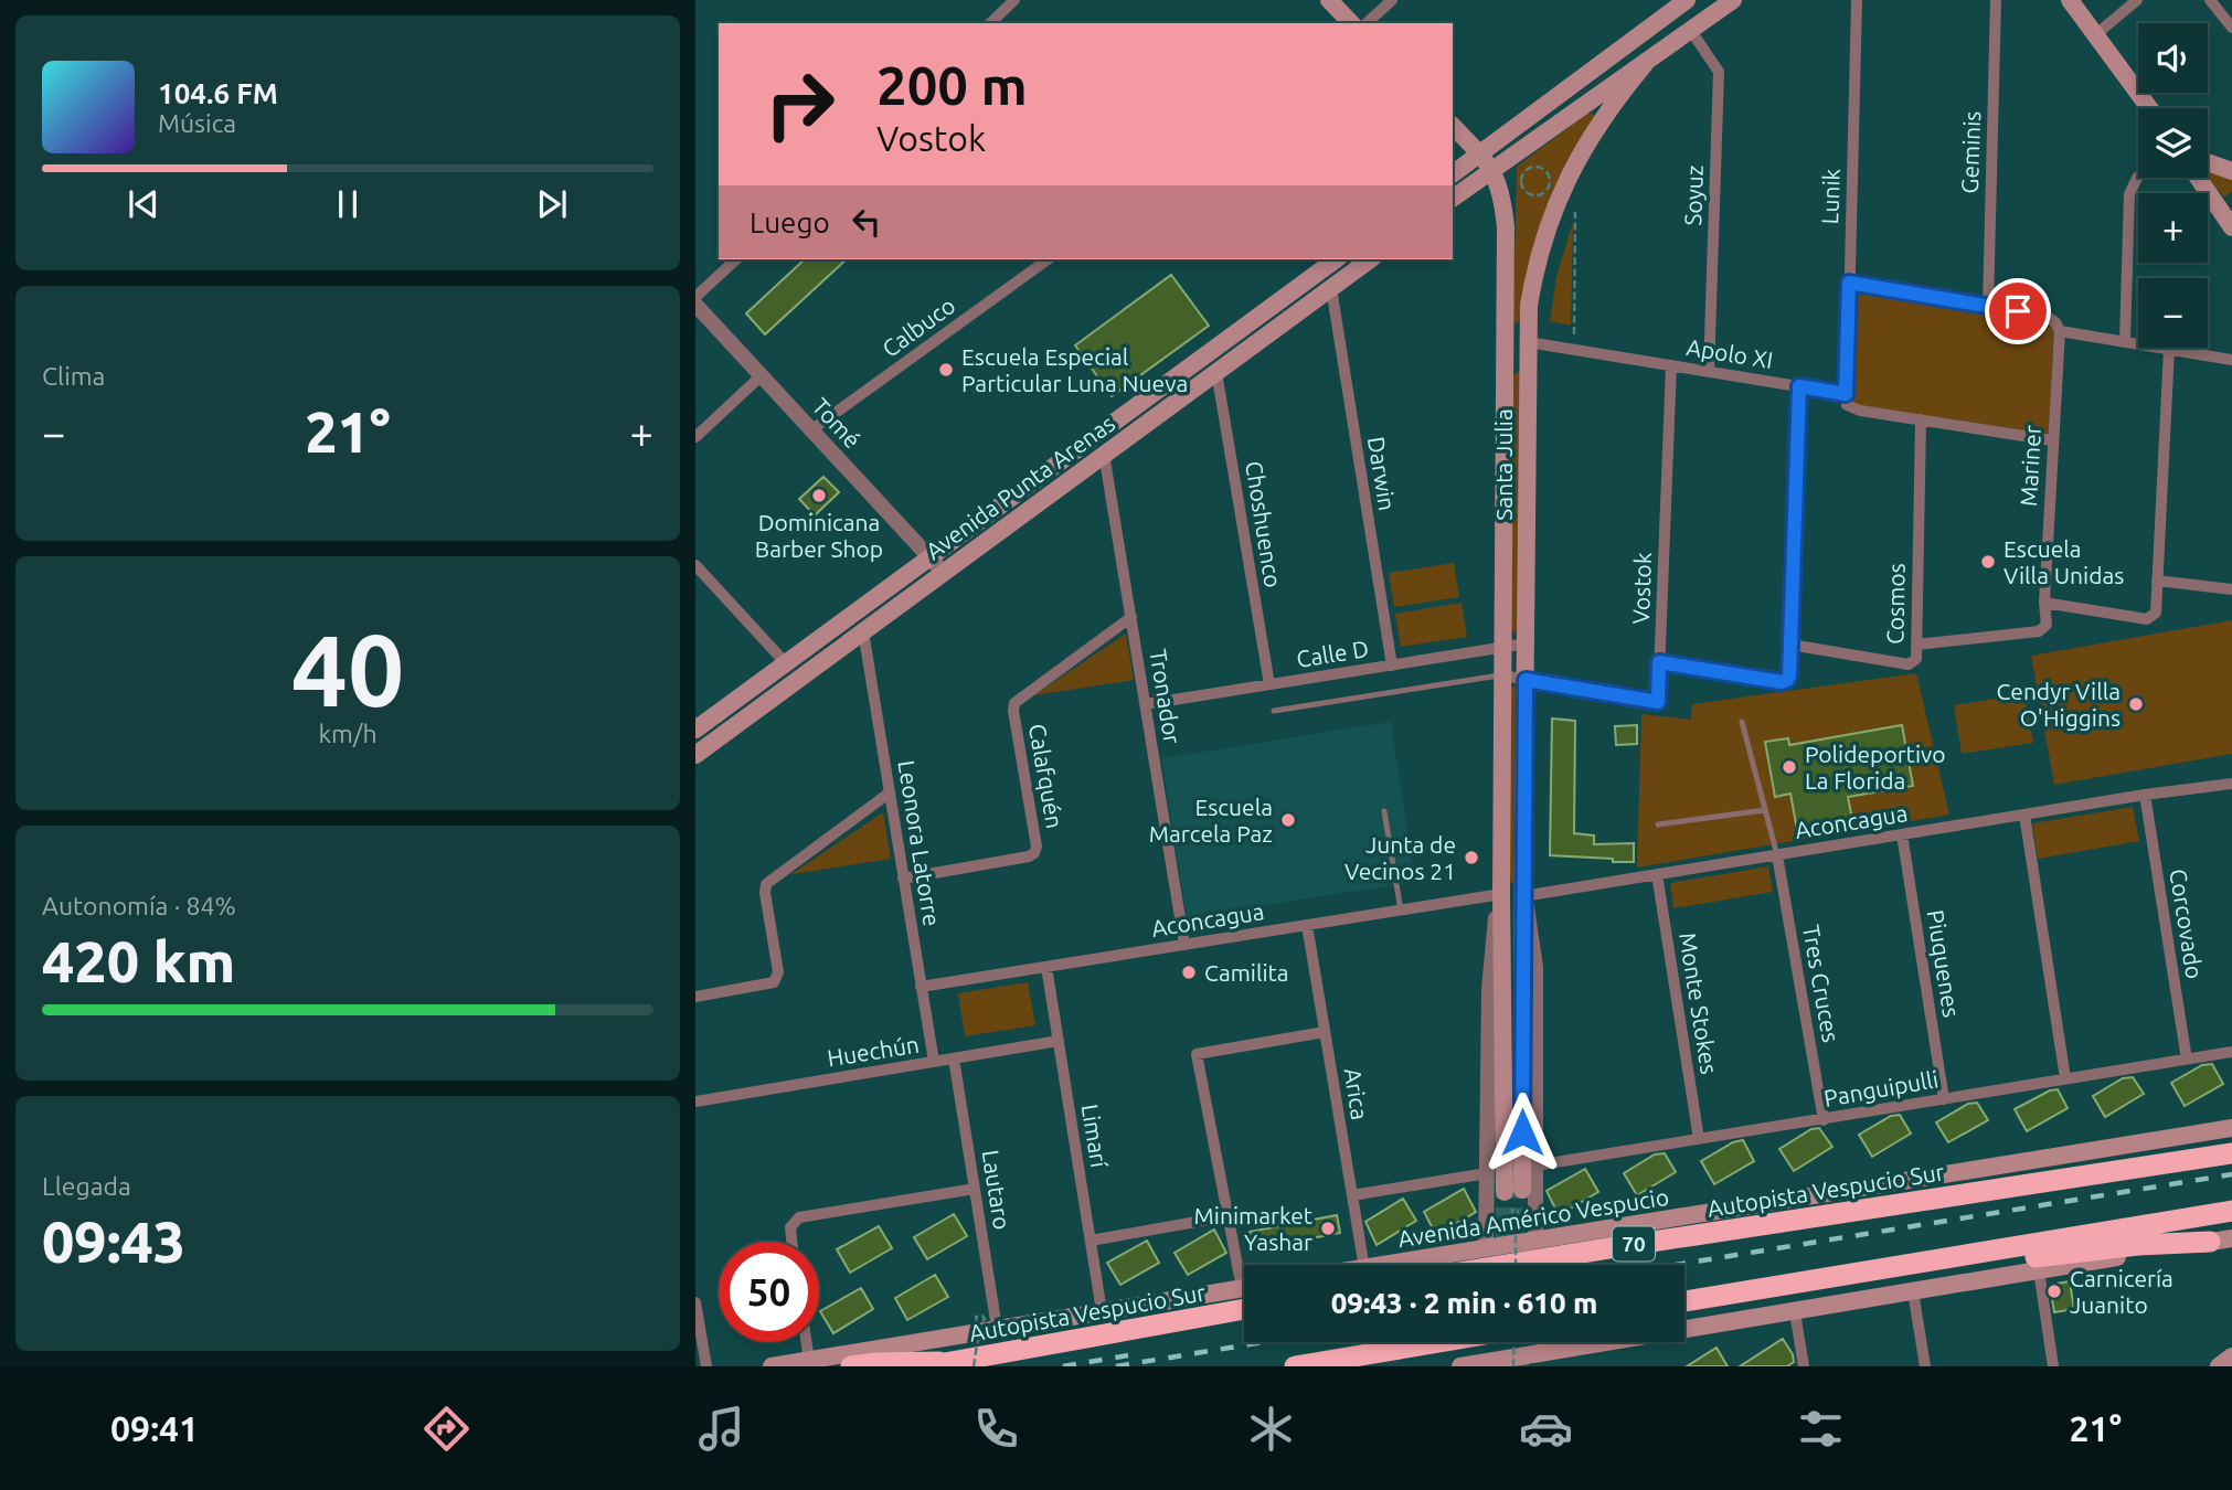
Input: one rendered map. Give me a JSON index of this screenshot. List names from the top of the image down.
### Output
{
  "streets": {
    "highway": ["Autopista Vespucio Sur", "70"],
    "main road": ["Santa Julia", "Avenida Punta Arenas", "Avenida Américo Vespucio"],
    "street": [
      "Geminis",
      "Soyuz",
      "Lunik",
      "Calbuco",
      "Apolo XI",
      "Tomé",
      "Mariner",
      "Darwin",
      "Choshuenco",
      "Vostok",
      "Cosmos",
      "Calle D",
      "Tronador",
      "Calafquén",
      "Aconcagua",
      "Leonora Latorre",
      "Corcovado",
      "Piuquenes",
      "Tres Cruces",
      "Monte Stokes",
      "Huechún",
      "Panguipulli",
      "Arica",
      "Limarí",
      "Lautaro"
    ]
  },
  "crossings": [
    ["Soyuz", "Apolo XI"],
    ["Lunik", "Apolo XI"],
    ["Calbuco", "Tomé"],
    ["Apolo XI", "Santa Julia"],
    ["Apolo XI", "Mariner"],
    ["Apolo XI", "Vostok"],
    ["Apolo XI", "Cosmos"],
    ["Tomé", "Avenida Punta Arenas"],
    ["Santa Julia", "Vostok"],
    ["Santa Julia", "Calle D"],
    ["Santa Julia", "Aconcagua"],
    ["Santa Julia", "Panguipulli"],
    ["Santa Julia", "Avenida Américo Vespucio"],
    ["Mariner", "Cosmos"],
    ["Darwin", "Avenida Punta Arenas"],
    ["Darwin", "Calle D"],
    ["Avenida Punta Arenas", "Choshuenco"],
    ["Avenida Punta Arenas", "Tronador"],
    ["Avenida Punta Arenas", "Leonora Latorre"],
    ["Choshuenco", "Calle D"],
    ["Calle D", "Tronador"],
    ["Tronador", "Calafquén"],
    ["Tronador", "Aconcagua"],
    ["Calafquén", "Leonora Latorre"],
    ["Aconcagua", "Leonora Latorre"],
    ["Aconcagua", "Corcovado"],
    ["Aconcagua", "Piuquenes"],
    ["Aconcagua", "Tres Cruces"],
    ["Aconcagua", "Monte Stokes"],
    ["Aconcagua", "Arica"],
    ["Aconcagua", "Limarí"],
    ["Leonora Latorre", "Huechún"],
    ["Corcovado", "Panguipulli"],
    ["Piuquenes", "Panguipulli"],
    ["Tres Cruces", "Panguipulli"],
    ["Monte Stokes", "Panguipulli"],
    ["Huechún", "Limarí"],
    ["Huechún", "Lautaro"]
  ],
  "places": [
    "Escuela Especial Particular Luna Nueva",
    "Dominicana Barber Shop",
    "Escuela Villa Unidas",
    "Cendyr Villa O'Higgins",
    "Polideportivo La Florida",
    "Escuela Marcela Paz",
    "Junta de Vecinos 21",
    "Camilita",
    "Minimarket Yashar",
    "Carnicería Juanito"
  ],
  "page": {
    "map_buttons": ["+", "−"],
    "turn": ["200 m", "Vostok"],
    "song": ["104.6 FM", "Música"],
    "then": "Luego",
    "tile": [
      "Clima",
      ["40", "km/h"],
      ["Autonomía · 84%", "420 km"],
      ["Llegada", "09:43"]
    ],
    "heat": ["−", "21°", "+"],
    "limit": "50",
    "trip": "09:43 · 2 min · 610 m",
    "tabs": ["09:41", "21°"]
  }
}
